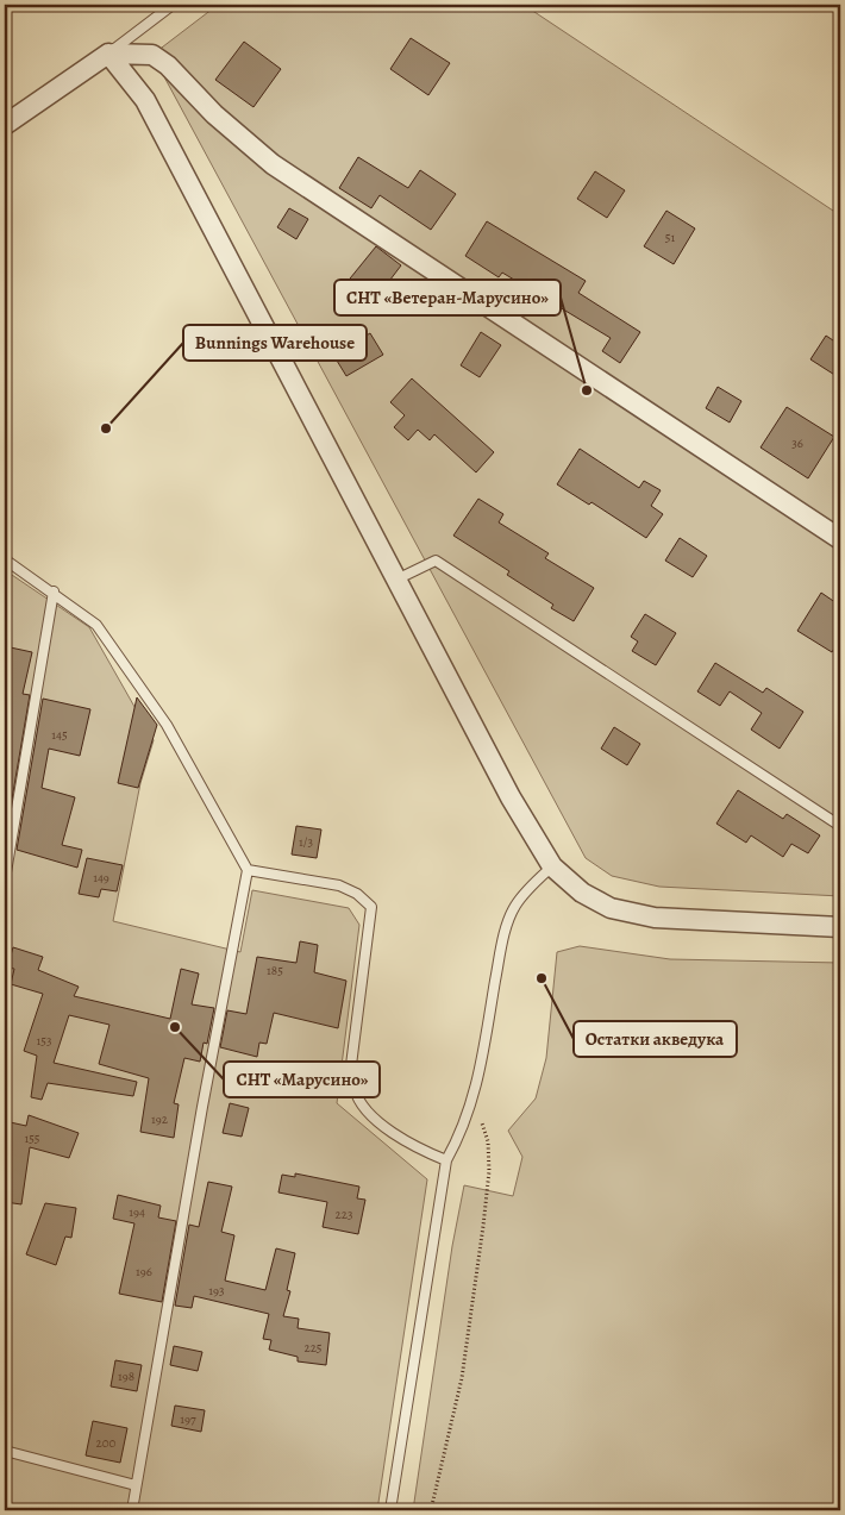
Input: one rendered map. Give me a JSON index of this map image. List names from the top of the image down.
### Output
{
  "places": [
    "СНТ «Ветеран-Марусино»",
    "Bunnings Warehouse",
    "Остатки акведука",
    "СНТ «Марусино»"
  ],
  "house_numbers": [
    "51",
    "36",
    "145",
    "1/3",
    "149",
    "185",
    "153",
    "192",
    "155",
    "194",
    "223",
    "196",
    "193",
    "225",
    "198",
    "197",
    "200"
  ]
}
